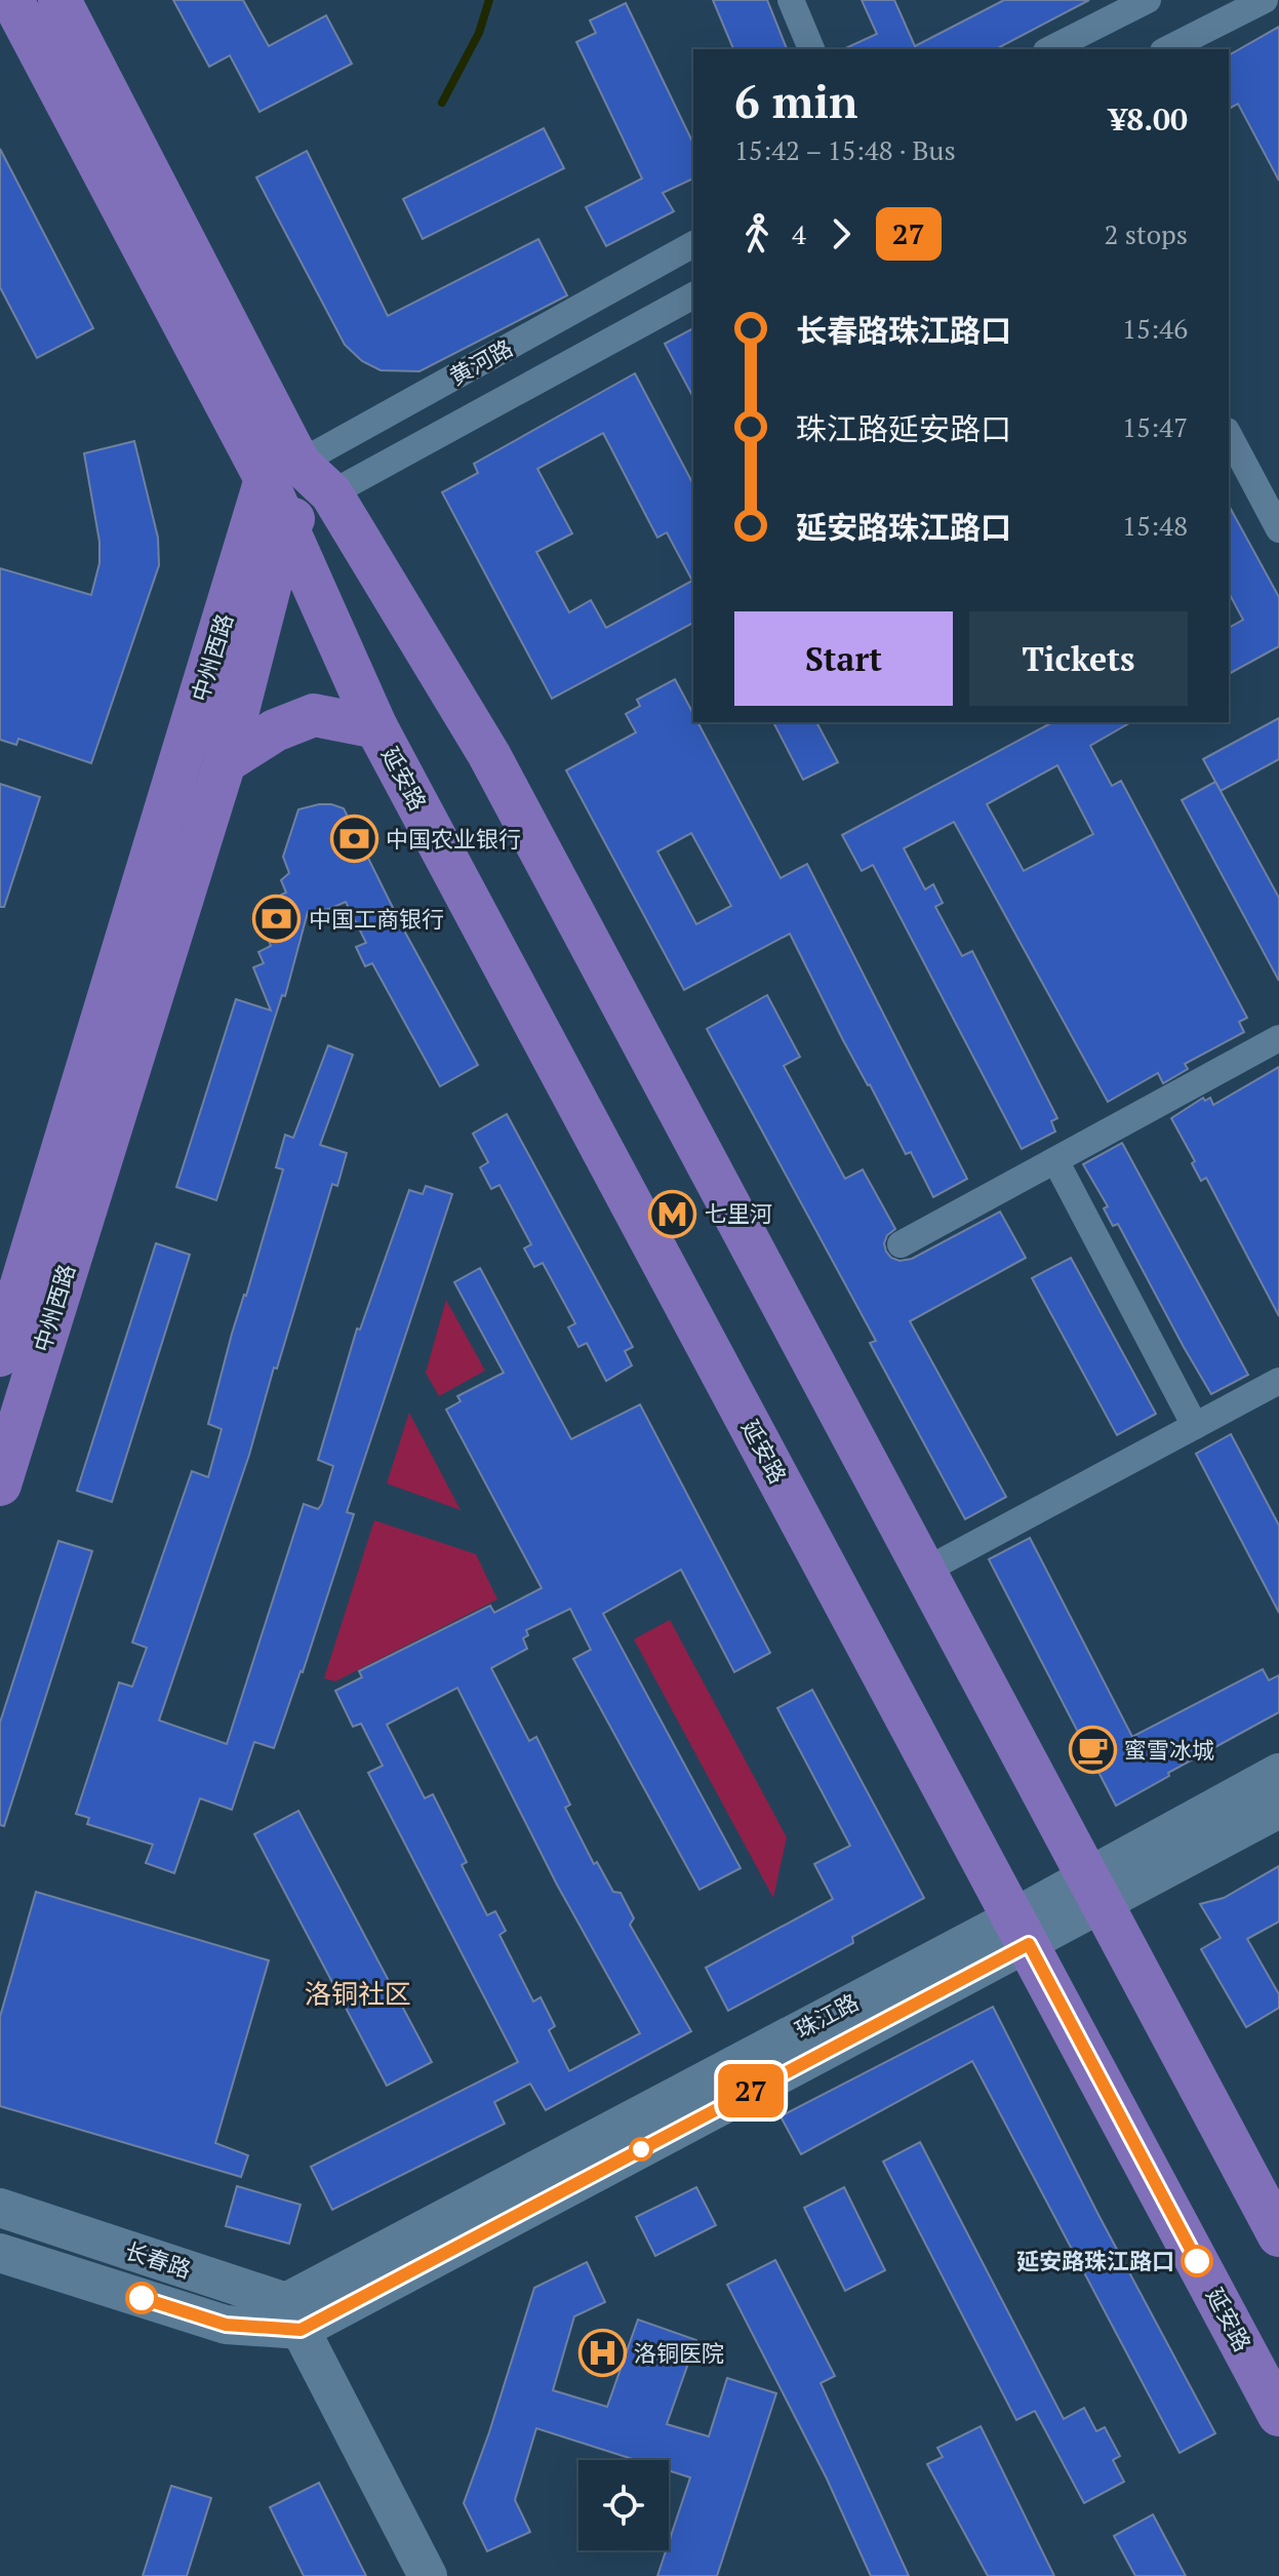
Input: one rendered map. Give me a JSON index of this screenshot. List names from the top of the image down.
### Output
{
  "streets": {
    "main road": [
      "中州西路",
      "延安路",
      "珠江路",
      "长春路"
    ],
    "street": ["黄河路"]
  },
  "crossings": [
    ["黄河路", "中州西路"],
    ["黄河路", "延安路"],
    ["中州西路", "延安路"],
    ["延安路", "珠江路"],
    ["珠江路", "长春路"]
  ],
  "districts": ["洛铜社区"],
  "places": {
    "bank": ["中国农业银行", "中国工商银行"],
    "metro station": ["七里河"],
    "cafe": ["蜜雪冰城"],
    "other": ["延安路珠江路口"],
    "hospital": ["洛铜医院"]
  },
  "lines": ["bus line 27"],
  "page": {
    "on_map": "27",
    "heading": ["6 min", "15:42 – 15:48 · Bus", "¥8.00"],
    "legs": ["4", "27", "2 stops"],
    "list": [
      {
        "name": "长春路珠江路口",
        "value": "15:46"
      },
      {
        "name": "珠江路延安路口",
        "value": "15:47"
      },
      {
        "name": "延安路珠江路口",
        "value": "15:48"
      }
    ],
    "buttons": ["Start", "Tickets"]
  }
}
